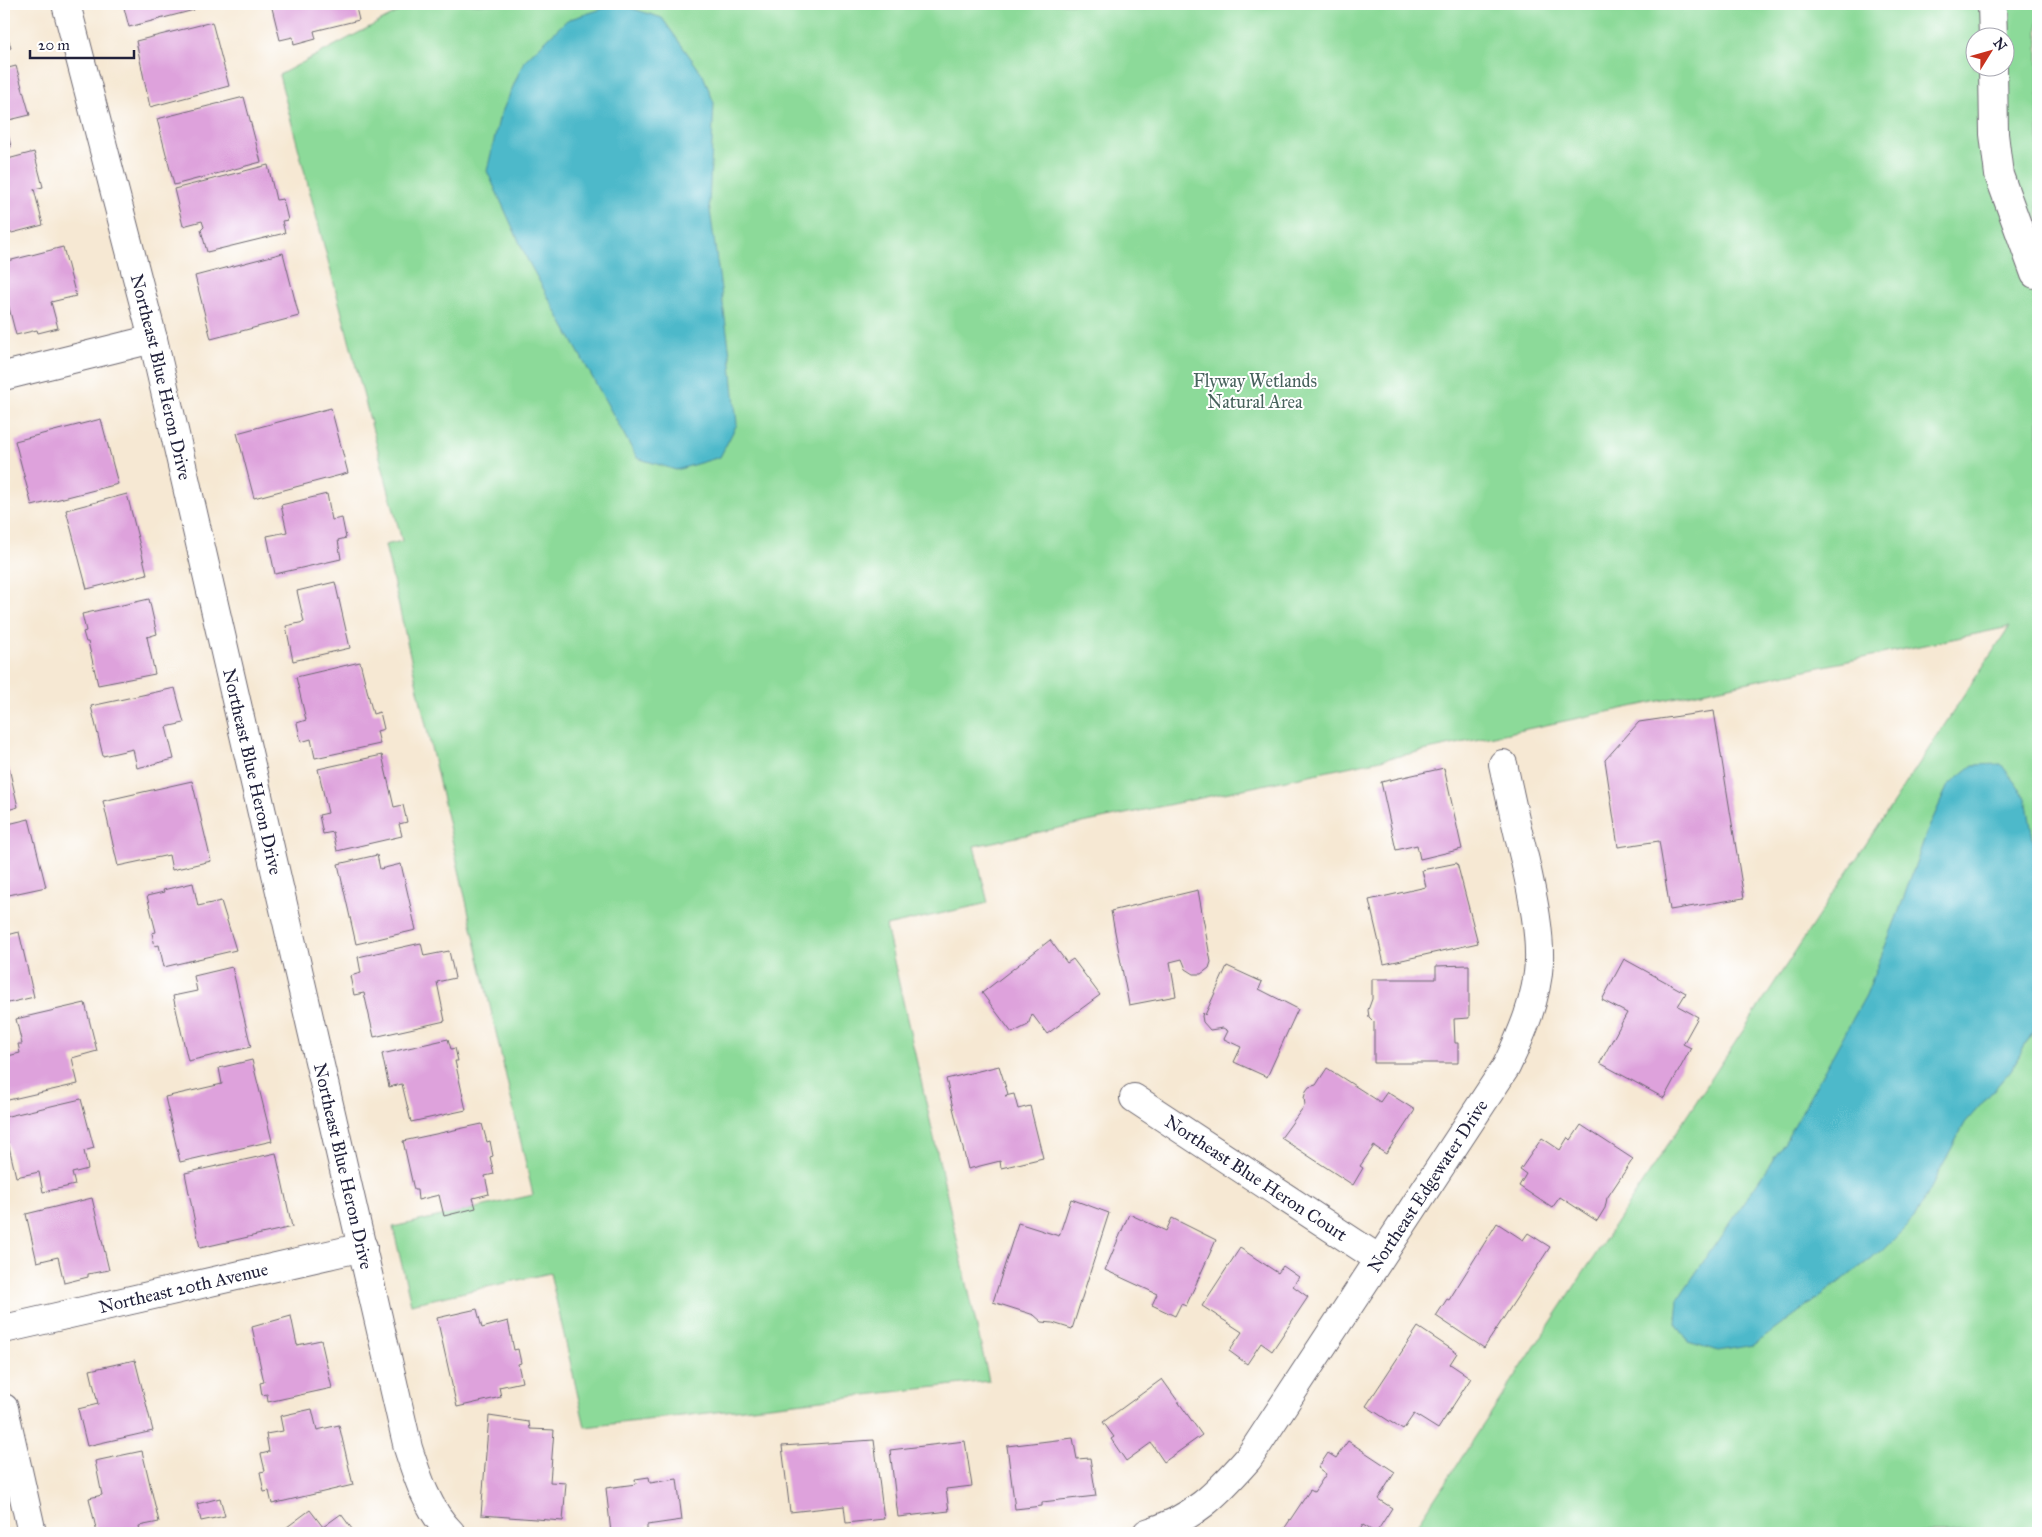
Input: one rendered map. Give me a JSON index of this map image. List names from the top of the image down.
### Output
{
  "streets": {
    "street": [
      "Northeast Blue Heron Drive",
      "Northeast Blue Heron Court",
      "Northeast Edgewater Drive",
      "Northeast 20th Avenue"
    ]
  },
  "crossings": [
    ["Northeast Blue Heron Drive", "Northeast 20th Avenue"],
    ["Northeast Blue Heron Court", "Northeast Edgewater Drive"]
  ],
  "parks": ["Flyway Wetlands Natural Area"],
  "scale_bar": "20 m",
  "north": "top right"
}
